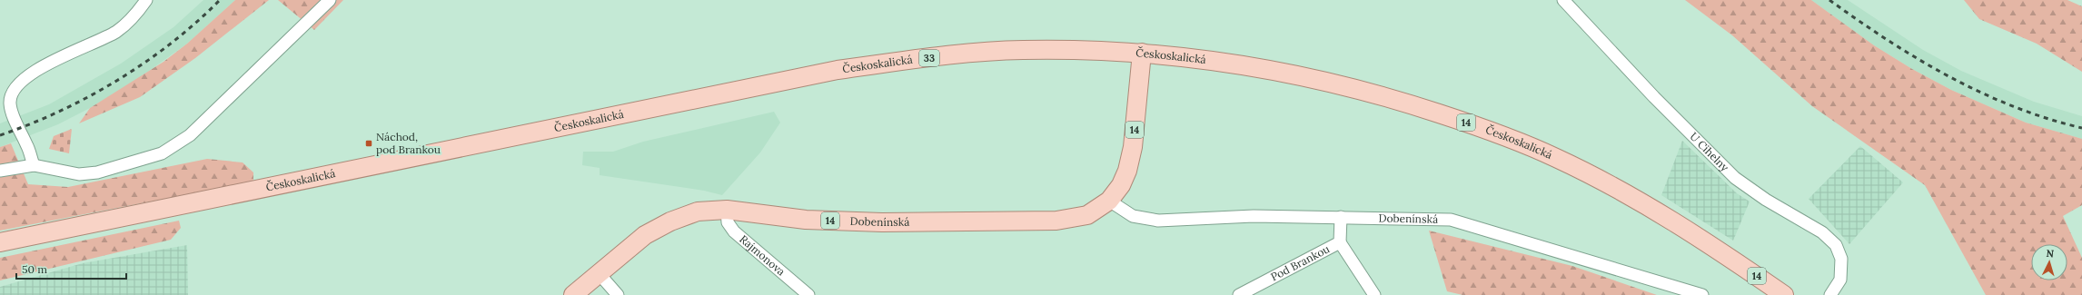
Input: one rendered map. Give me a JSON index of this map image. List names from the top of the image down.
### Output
{
  "streets": {
    "main road": [
      "Českoskalická",
      "33",
      "14",
      "Dobenínská"
    ],
    "street": ["U Cihelny", "Rajmonova", "Pod Brankou"]
  },
  "crossings": [
    ["Českoskalická", "Dobenínská"],
    ["Dobenínská", "Rajmonova"],
    ["Dobenínská", "Pod Brankou"]
  ],
  "places": {
    "transit": ["Náchod, pod Brankou"]
  },
  "scale_bar": "50 m",
  "north": "top"
}
